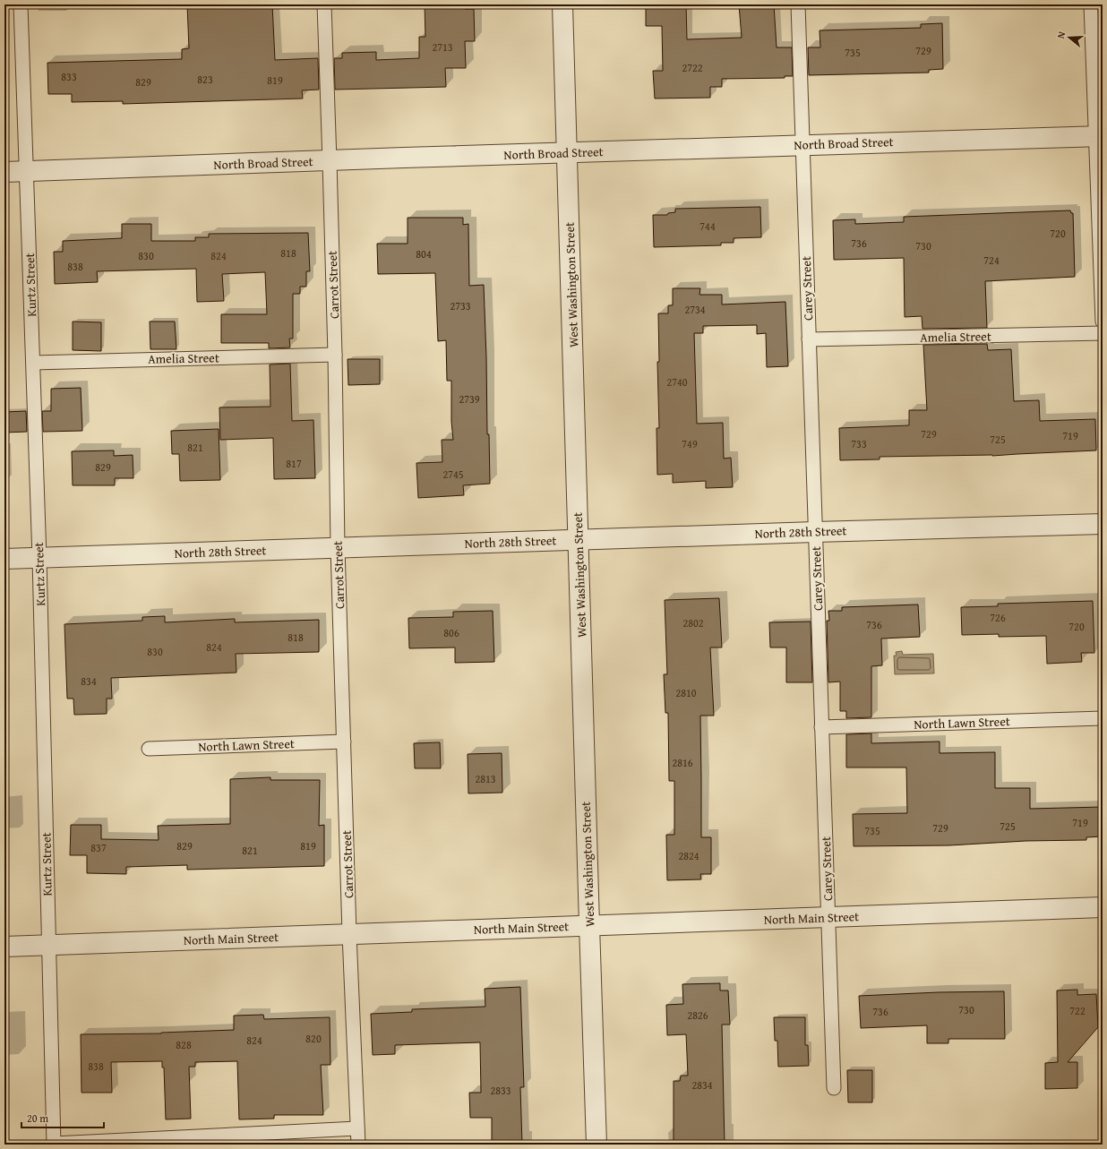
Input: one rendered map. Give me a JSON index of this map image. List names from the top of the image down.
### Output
{
  "streets": {
    "street": [
      "North Broad Street",
      "West Washington Street",
      "North 28th Street",
      "North Main Street"
    ],
    "lane": [
      "Kurtz Street",
      "Carrot Street",
      "Carey Street",
      "Amelia Street",
      "North Lawn Street"
    ]
  },
  "crossings": [
    ["North Broad Street", "Kurtz Street"],
    ["North Broad Street", "Carrot Street"],
    ["North Broad Street", "West Washington Street"],
    ["North Broad Street", "Carey Street"],
    ["Kurtz Street", "Amelia Street"],
    ["Kurtz Street", "North 28th Street"],
    ["Kurtz Street", "North Main Street"],
    ["Carrot Street", "Amelia Street"],
    ["Carrot Street", "North 28th Street"],
    ["Carrot Street", "North Lawn Street"],
    ["Carrot Street", "North Main Street"],
    ["West Washington Street", "North 28th Street"],
    ["West Washington Street", "North Main Street"],
    ["Carey Street", "Amelia Street"],
    ["Carey Street", "North 28th Street"],
    ["Carey Street", "North Lawn Street"],
    ["Carey Street", "North Main Street"]
  ],
  "house_numbers": [
    "2713",
    "729",
    "735",
    "2722",
    "833",
    "823",
    "819",
    "829",
    "744",
    "720",
    "736",
    "730",
    "818",
    "804",
    "830",
    "824",
    "724",
    "838",
    "2733",
    "2734",
    "2740",
    "2739",
    "729",
    "719",
    "725",
    "749",
    "733",
    "821",
    "817",
    "829",
    "2745",
    "726",
    "2802",
    "736",
    "720",
    "806",
    "818",
    "824",
    "830",
    "834",
    "2810",
    "2816",
    "2813",
    "719",
    "725",
    "729",
    "735",
    "829",
    "819",
    "837",
    "821",
    "2824",
    "730",
    "722",
    "736",
    "2826",
    "820",
    "824",
    "828",
    "838",
    "2834",
    "2833"
  ],
  "scale_bar": "20 m",
  "north": "left"
}
